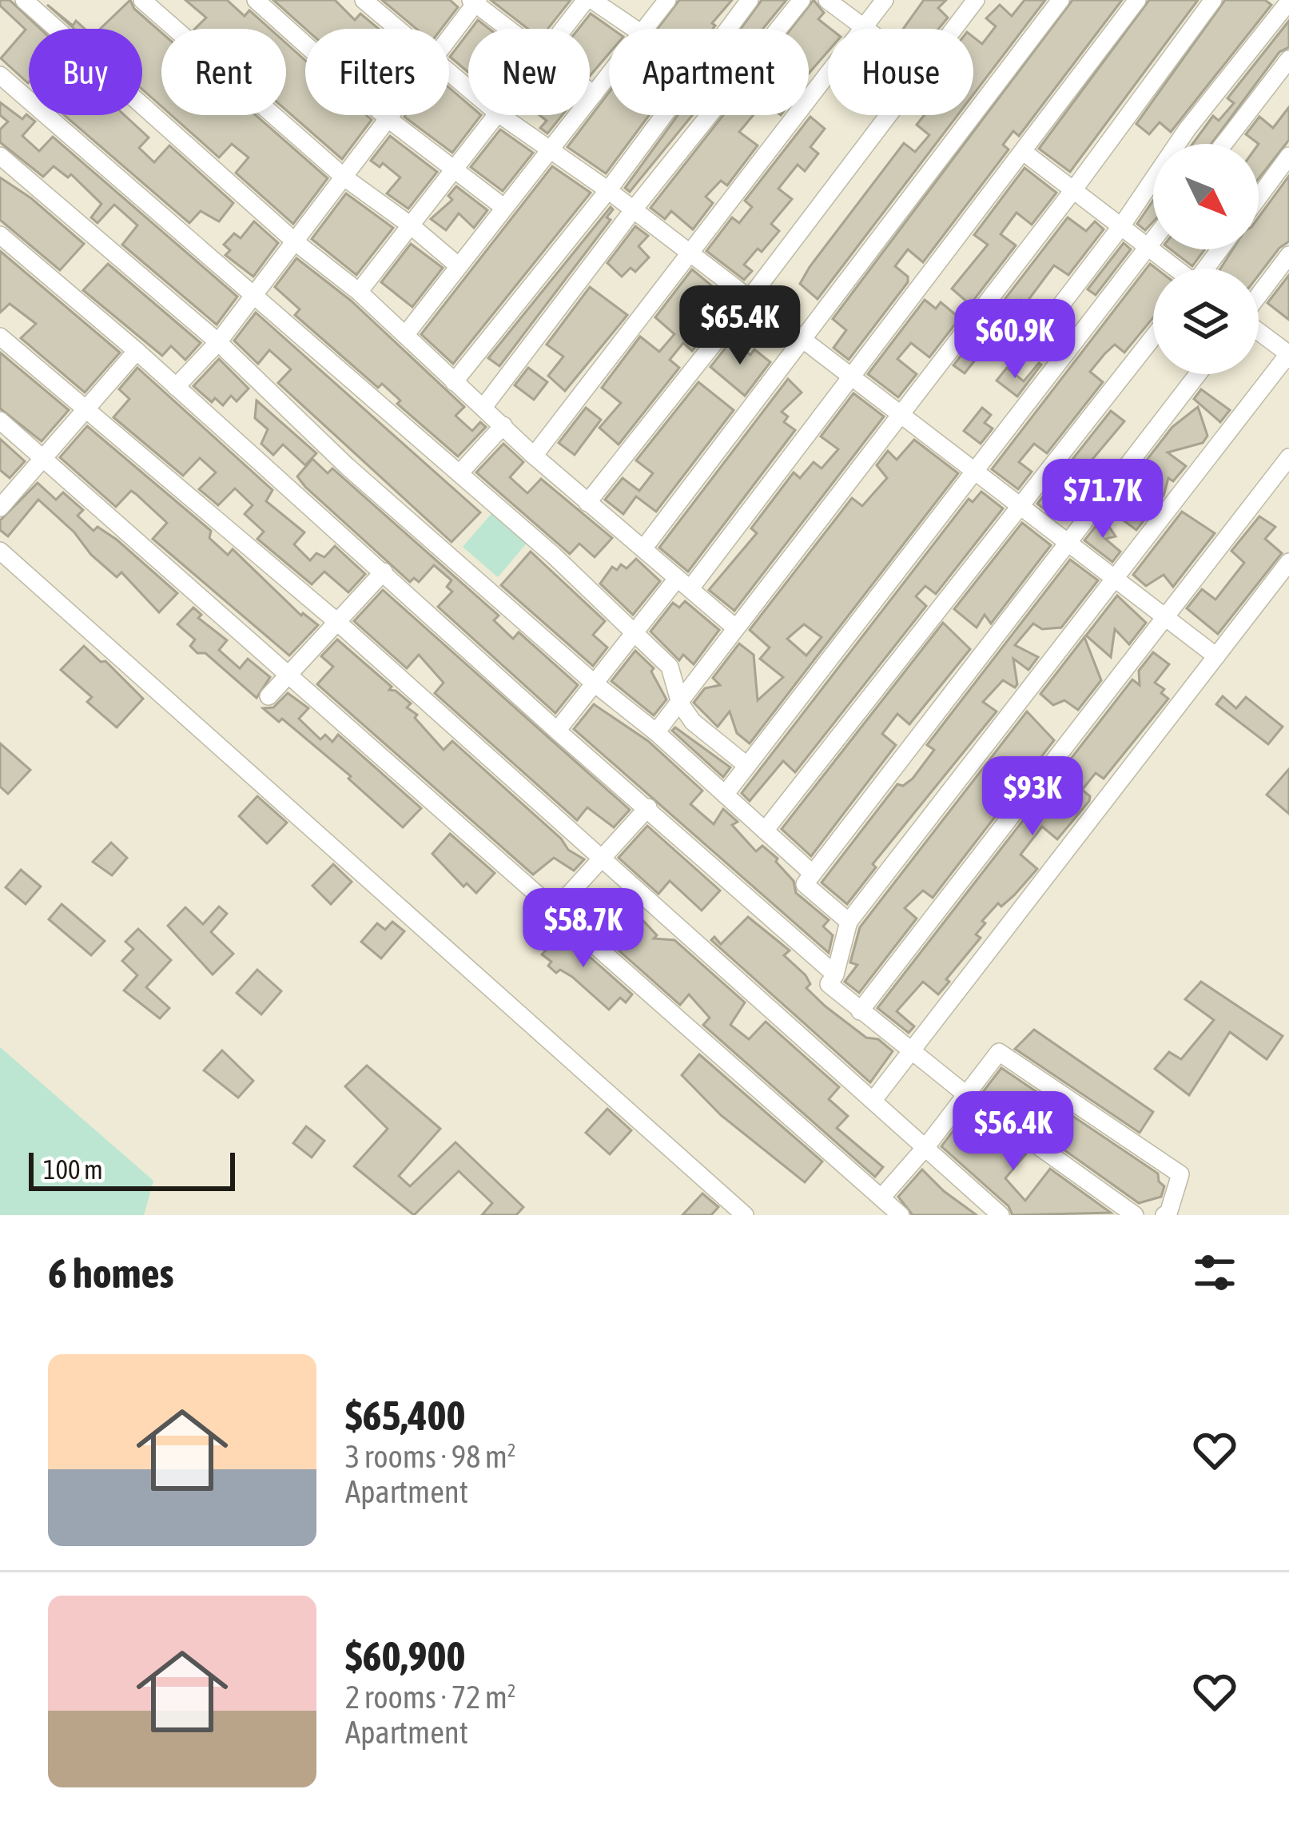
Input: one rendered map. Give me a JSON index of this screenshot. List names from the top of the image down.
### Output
{
  "scale_bar": "100 m",
  "north": "bottom right",
  "page": {
    "chip": [
      "Buy",
      "Rent",
      "Filters",
      "New",
      "Apartment",
      "House"
    ],
    "price": [
      "$65.4K",
      "$60.9K",
      "$71.7K",
      "$93K",
      "$58.7K",
      "$56.4K"
    ],
    "scale": "100 m",
    "heading": "6 homes",
    "list": [
      {
        "name": "$65,400",
        "note": "3 rooms · 98 m² · Apartment"
      },
      {
        "name": "$60,900",
        "note": "2 rooms · 72 m² · Apartment"
      }
    ]
  }
}
